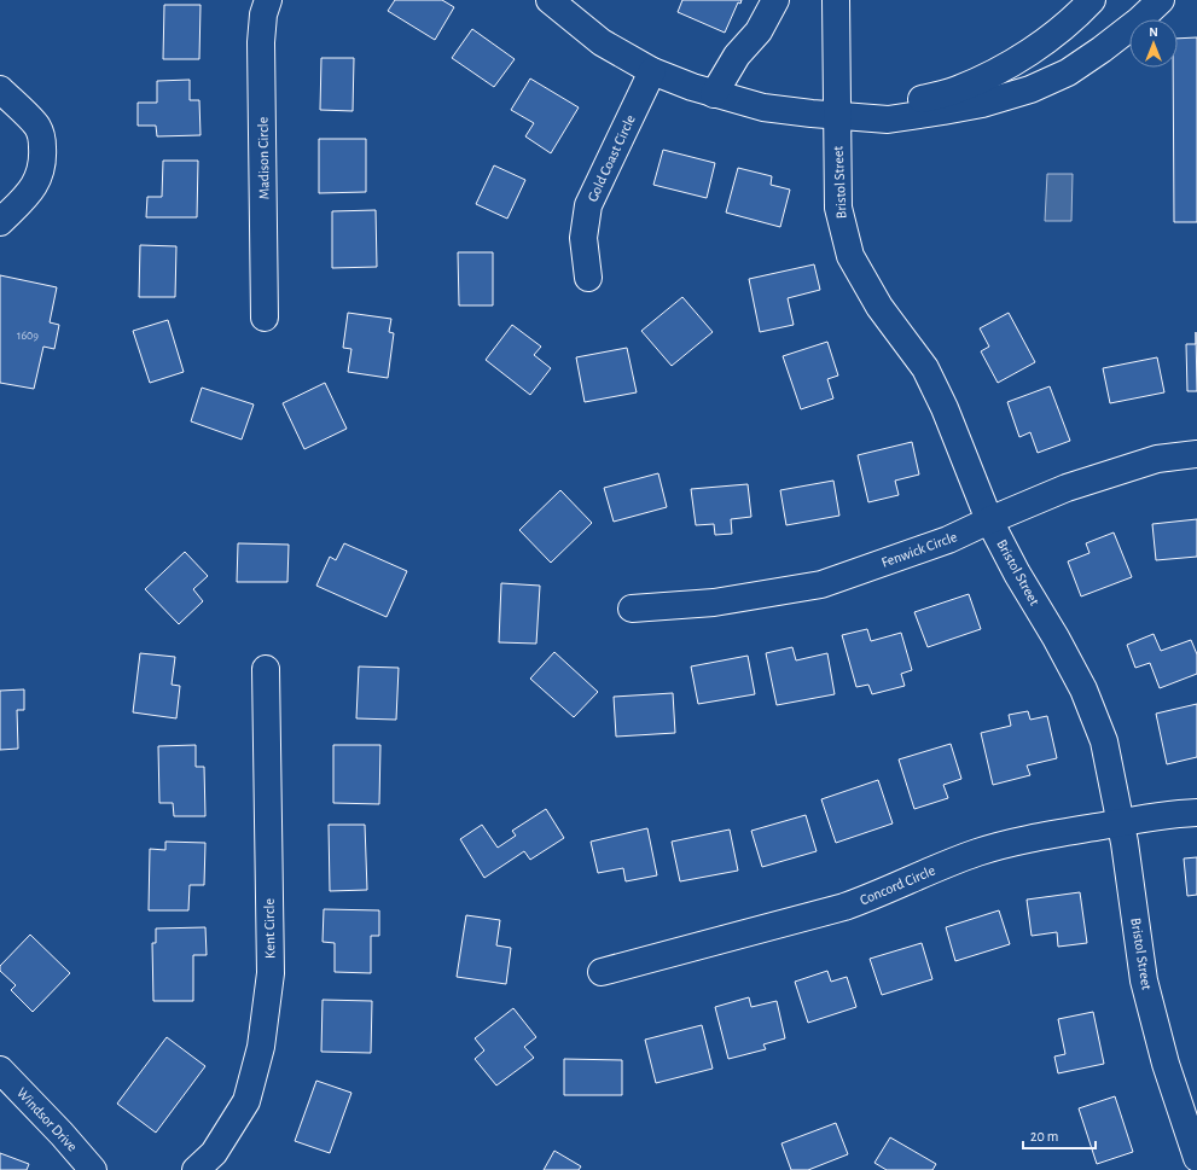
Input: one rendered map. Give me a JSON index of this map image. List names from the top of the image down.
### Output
{
  "streets": {
    "street": [
      "Madison Circle",
      "Gold Coast Circle",
      "Bristol Street",
      "Fenwick Circle",
      "Concord Circle",
      "Kent Circle",
      "Windsor Drive"
    ]
  },
  "crossings": [
    ["Bristol Street", "Fenwick Circle"],
    ["Bristol Street", "Concord Circle"]
  ],
  "house_numbers": ["1609"],
  "scale_bar": "20 m",
  "north": "top"
}
